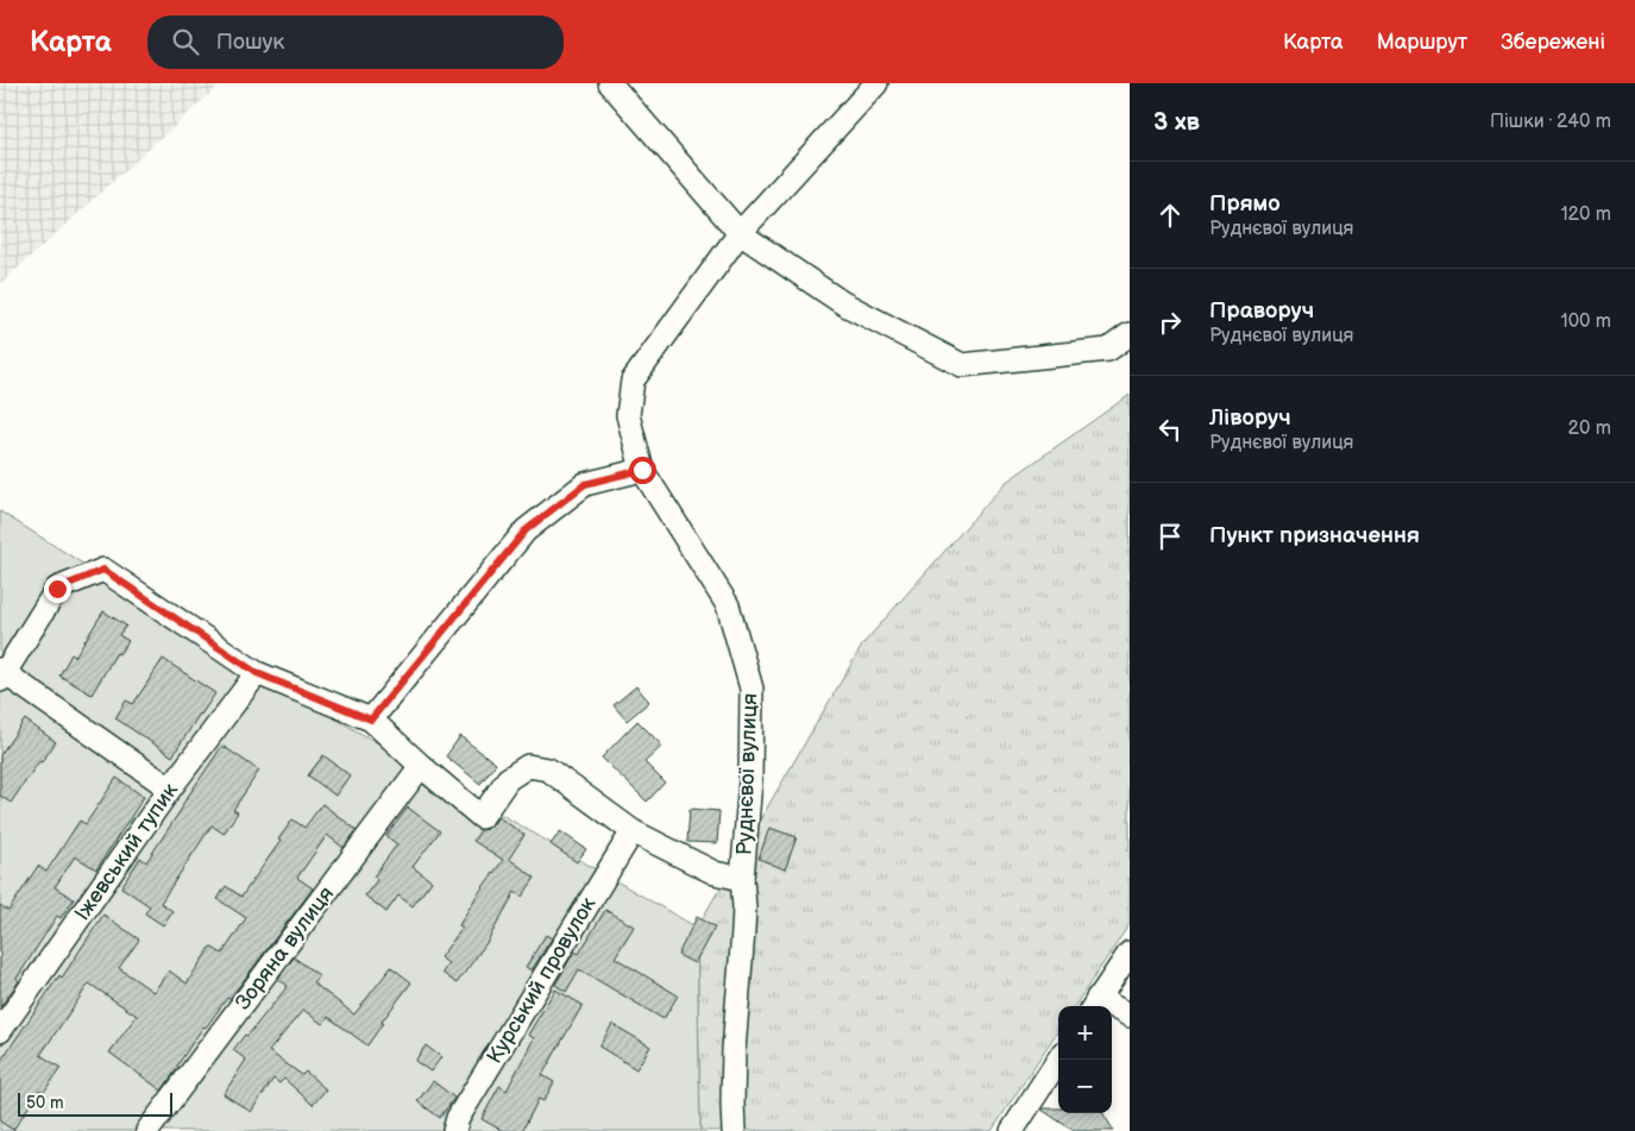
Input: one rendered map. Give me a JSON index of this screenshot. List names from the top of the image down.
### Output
{
  "streets": {
    "street": [
      "Руднєвої вулиця",
      "Іжевський тупик",
      "Зоряна вулиця",
      "Курський провулок"
    ]
  },
  "crossings": [
    ["Руднєвої вулиця", "Іжевський тупик"],
    ["Руднєвої вулиця", "Зоряна вулиця"],
    ["Руднєвої вулиця", "Курський провулок"]
  ],
  "scale_bar": "50 m",
  "page": {
    "header": "Карта",
    "search": "Пошук",
    "nav": ["Карта", "Маршрут", "Збережені"],
    "heading": ["3 хв", "Пішки · 240 m"],
    "list": [
      ["Прямо", "Руднєвої вулиця", "120 m"],
      ["Праворуч", "Руднєвої вулиця", "100 m"],
      ["Ліворуч", "Руднєвої вулиця", "20 m"],
      "Пункт призначення"
    ],
    "map_buttons": ["+", "−"],
    "scale": "50 m"
  }
}
